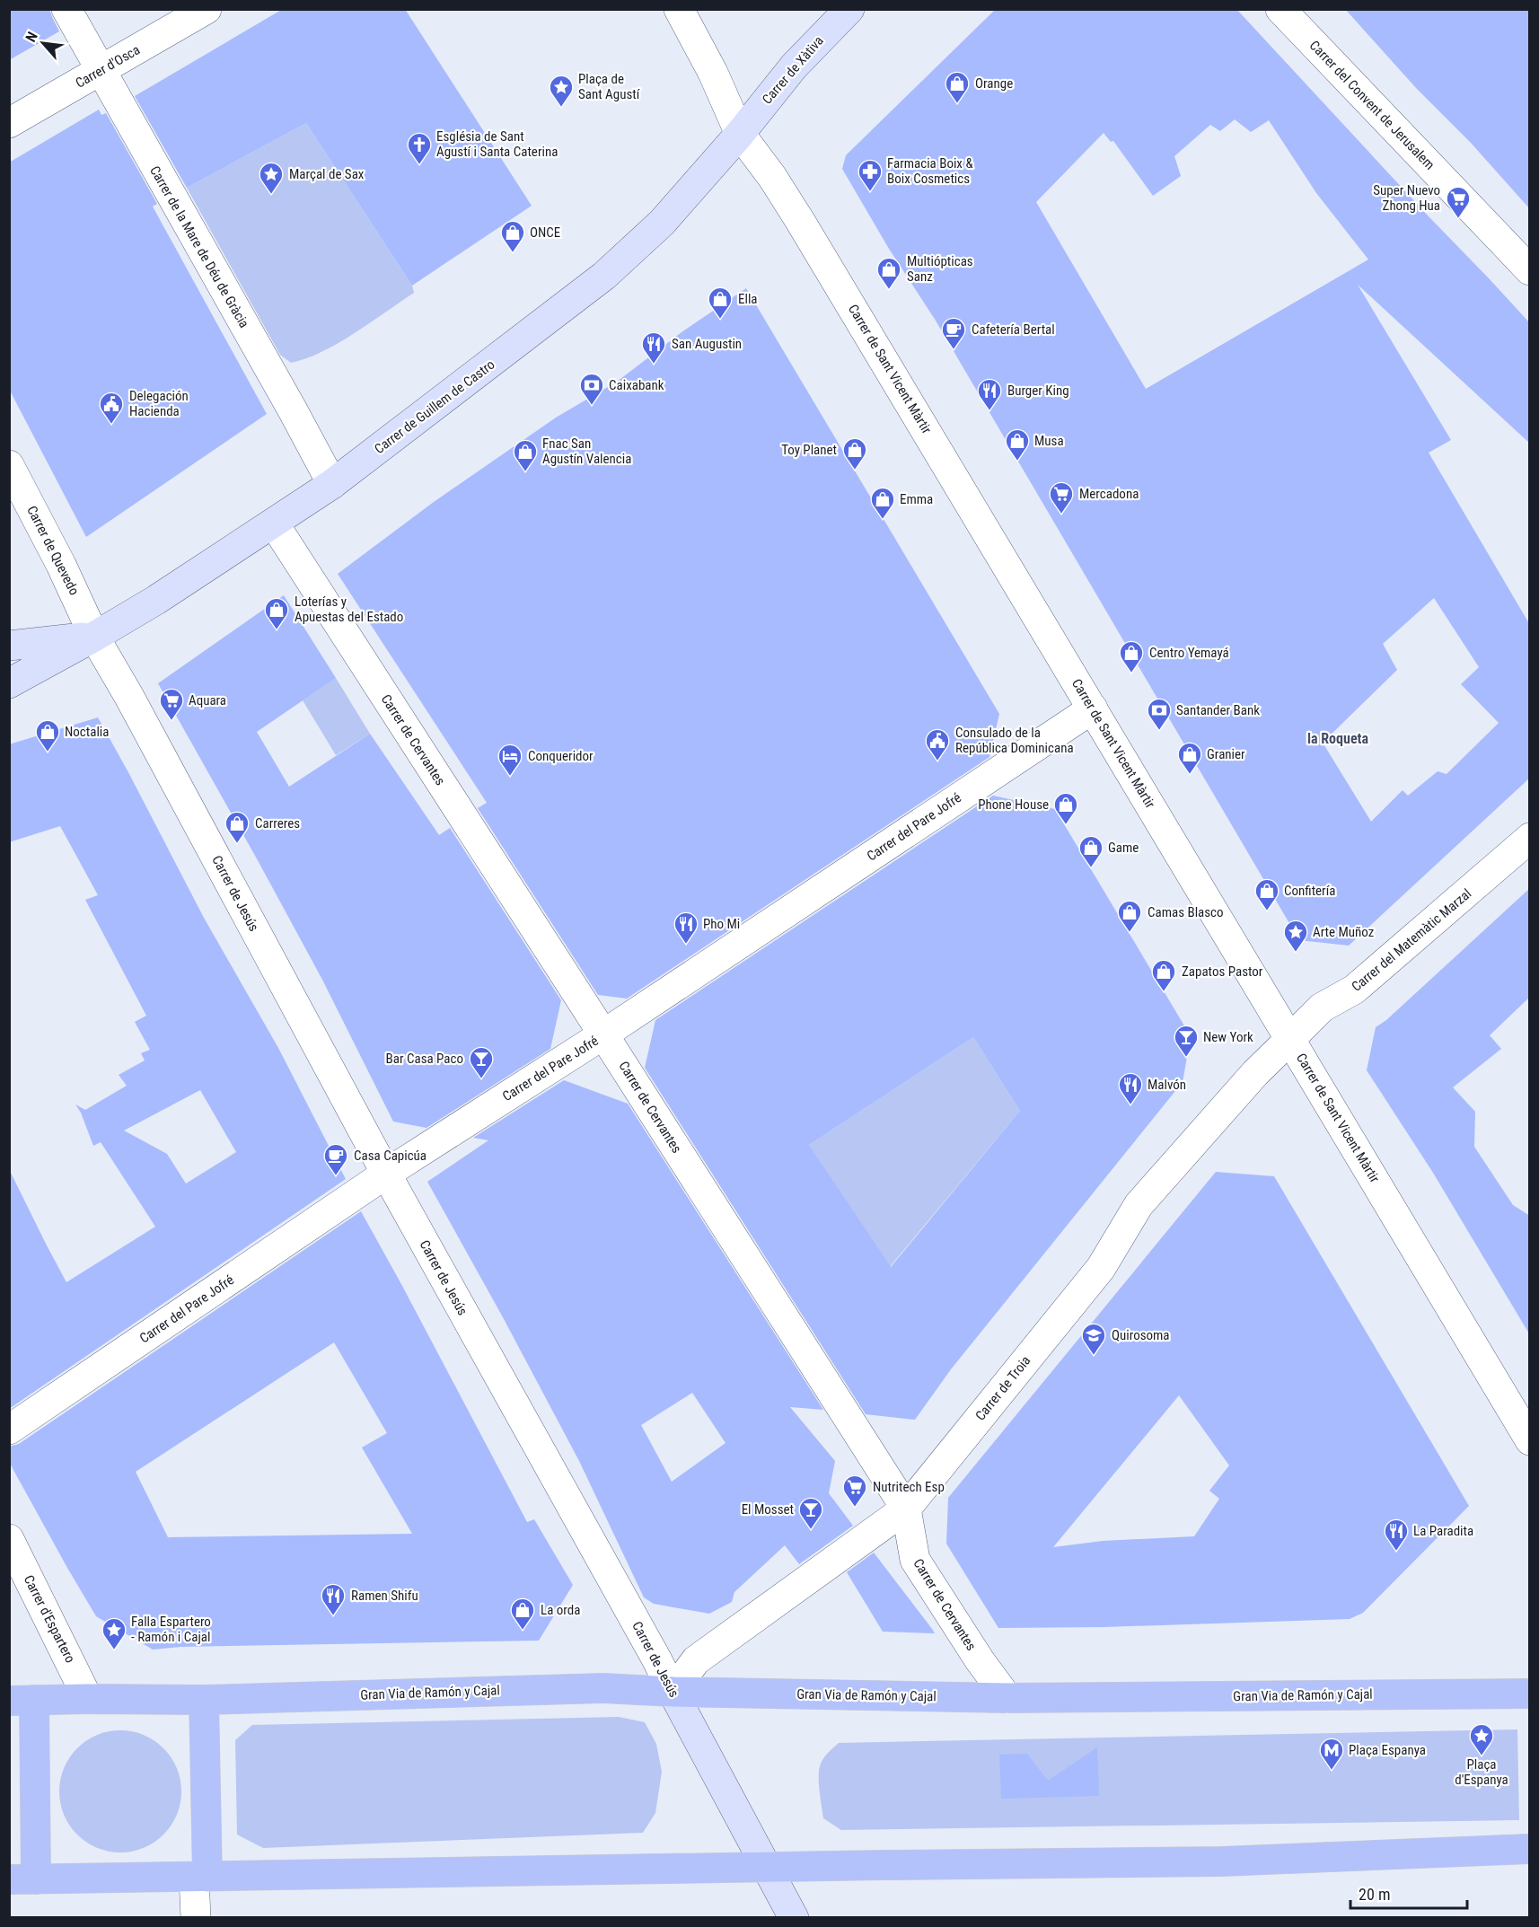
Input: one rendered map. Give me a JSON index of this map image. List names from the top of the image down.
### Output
{
  "streets": {
    "main road": [
      "Carrer de Xàtiva",
      "Carrer de Guillem de Castro",
      "Carrer de Jesús",
      "Gran Via de Ramón y Cajal"
    ],
    "street": [
      "Carrer d'Osca",
      "Carrer del Convent de Jerusalem",
      "Carrer de la Mare de Déu de Gràcia",
      "Carrer de Sant Vicent Màrtir",
      "Carrer de Quevedo",
      "Carrer de Cervantes",
      "Carrer del Pare Jofré",
      "Carrer del Matemàtic Marzal",
      "Carrer de Troia",
      "Carrer d'Espartero"
    ]
  },
  "crossings": [
    ["Carrer d'Osca", "Carrer de la Mare de Déu de Gràcia"],
    ["Carrer de Xàtiva", "Carrer de Sant Vicent Màrtir"],
    ["Carrer de Xàtiva", "Carrer de Guillem de Castro"],
    ["Carrer de la Mare de Déu de Gràcia", "Carrer de Guillem de Castro"],
    ["Carrer de Sant Vicent Màrtir", "Carrer de Guillem de Castro"],
    ["Carrer de Sant Vicent Màrtir", "Carrer del Pare Jofré"],
    ["Carrer de Sant Vicent Màrtir", "Carrer del Matemàtic Marzal"],
    ["Carrer de Sant Vicent Màrtir", "Carrer de Troia"],
    ["Carrer de Guillem de Castro", "Carrer de Quevedo"],
    ["Carrer de Guillem de Castro", "Carrer de Cervantes"],
    ["Carrer de Guillem de Castro", "Carrer de Jesús"],
    ["Carrer de Quevedo", "Carrer de Jesús"],
    ["Carrer de Cervantes", "Carrer del Pare Jofré"],
    ["Carrer de Cervantes", "Carrer de Troia"],
    ["Carrer de Cervantes", "Gran Via de Ramón y Cajal"],
    ["Carrer del Pare Jofré", "Carrer de Jesús"],
    ["Carrer de Jesús", "Carrer de Troia"],
    ["Carrer de Jesús", "Gran Via de Ramón y Cajal"],
    ["Carrer del Matemàtic Marzal", "Carrer de Troia"],
    ["Carrer de Troia", "Gran Via de Ramón y Cajal"],
    ["Carrer d'Espartero", "Gran Via de Ramón y Cajal"]
  ],
  "districts": ["la Roqueta"],
  "places": {
    "shop": [
      "Orange",
      "ONCE",
      "Multiópticas Sanz",
      "Ella",
      "Musa",
      "Toy Planet",
      "Fnac San Agustín Valencia",
      "Emma",
      "Loterías y Apuestas del Estado",
      "Centro Yemayá",
      "Noctalia",
      "Granier",
      "Phone House",
      "Carreres",
      "Game",
      "Confitería",
      "Camas Blasco",
      "Zapatos Pastor",
      "La orda"
    ],
    "place": [
      "Plaça de Sant Agustí",
      "Marçal de Sax",
      "Arte Muñoz",
      "Falla Espartero - Ramón i Cajal",
      "Plaça d'Espanya"
    ],
    "church": ["Església de Sant Agustí i Santa Caterina"],
    "pharmacy": ["Farmacia Boix & Boix Cosmetics"],
    "supermarket": [
      "Super Nuevo Zhong Hua",
      "Mercadona",
      "Aquara",
      "Nutritech Esp"
    ],
    "cafe": ["Cafetería Bertal", "Casa Capicúa"],
    "restaurant": [
      "San Augustin",
      "Burger King",
      "Pho Mi",
      "Malvón",
      "La Paradita",
      "Ramen Shifu"
    ],
    "bank": ["Caixabank", "Santander Bank"],
    "public building": ["Delegación Hacienda", "Consulado de la República Dominicana"],
    "hotel": ["Conqueridor"],
    "bar": ["New York", "Bar Casa Paco", "El Mosset"],
    "school or university": ["Quirosoma"],
    "metro station": ["Plaça Espanya"]
  },
  "scale_bar": "20 m",
  "north": "top left"
}
